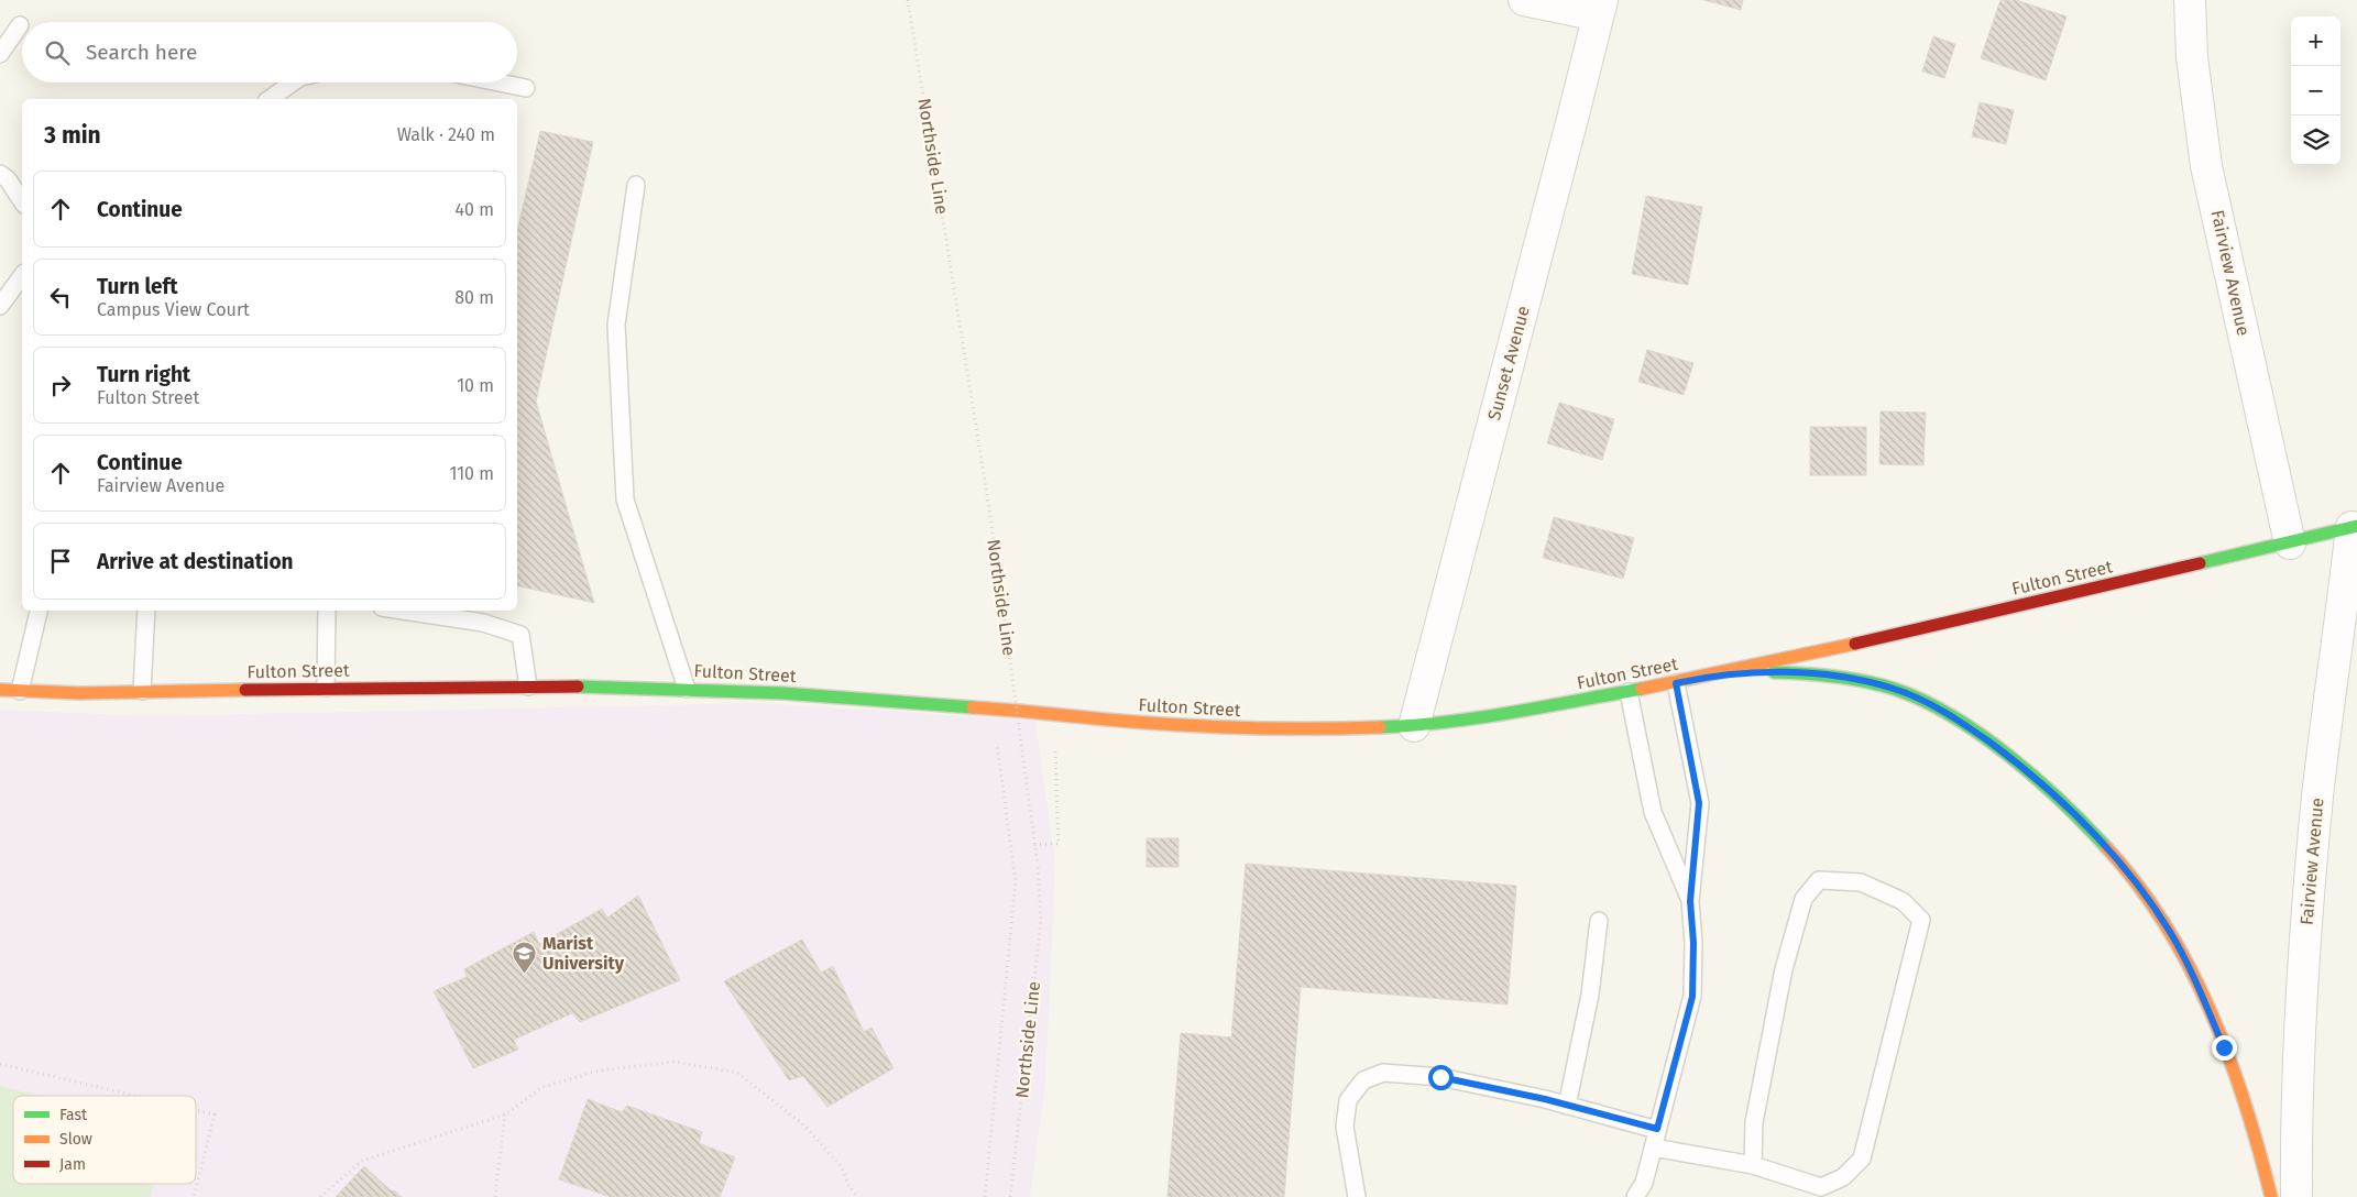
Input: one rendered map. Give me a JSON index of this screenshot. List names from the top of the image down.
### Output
{
  "streets": {
    "street": ["Fairview Avenue", "Sunset Avenue", "Fulton Street"],
    "path": ["Northside Line"]
  },
  "crossings": [
    ["Fairview Avenue", "Fulton Street"],
    ["Sunset Avenue", "Fulton Street"]
  ],
  "places": {
    "school or university": ["Marist University"]
  },
  "legend": ["Fast", "Slow", "Jam"],
  "page": {
    "map_buttons": ["+", "−"],
    "search": "Search here",
    "heading": ["3 min", "Walk · 240 m"],
    "list": [
      ["Continue", "40 m"],
      ["Turn left", "Campus View Court", "80 m"],
      ["Turn right", "Fulton Street", "10 m"],
      ["Continue", "Fairview Avenue", "110 m"],
      "Arrive at destination"
    ]
  }
}
